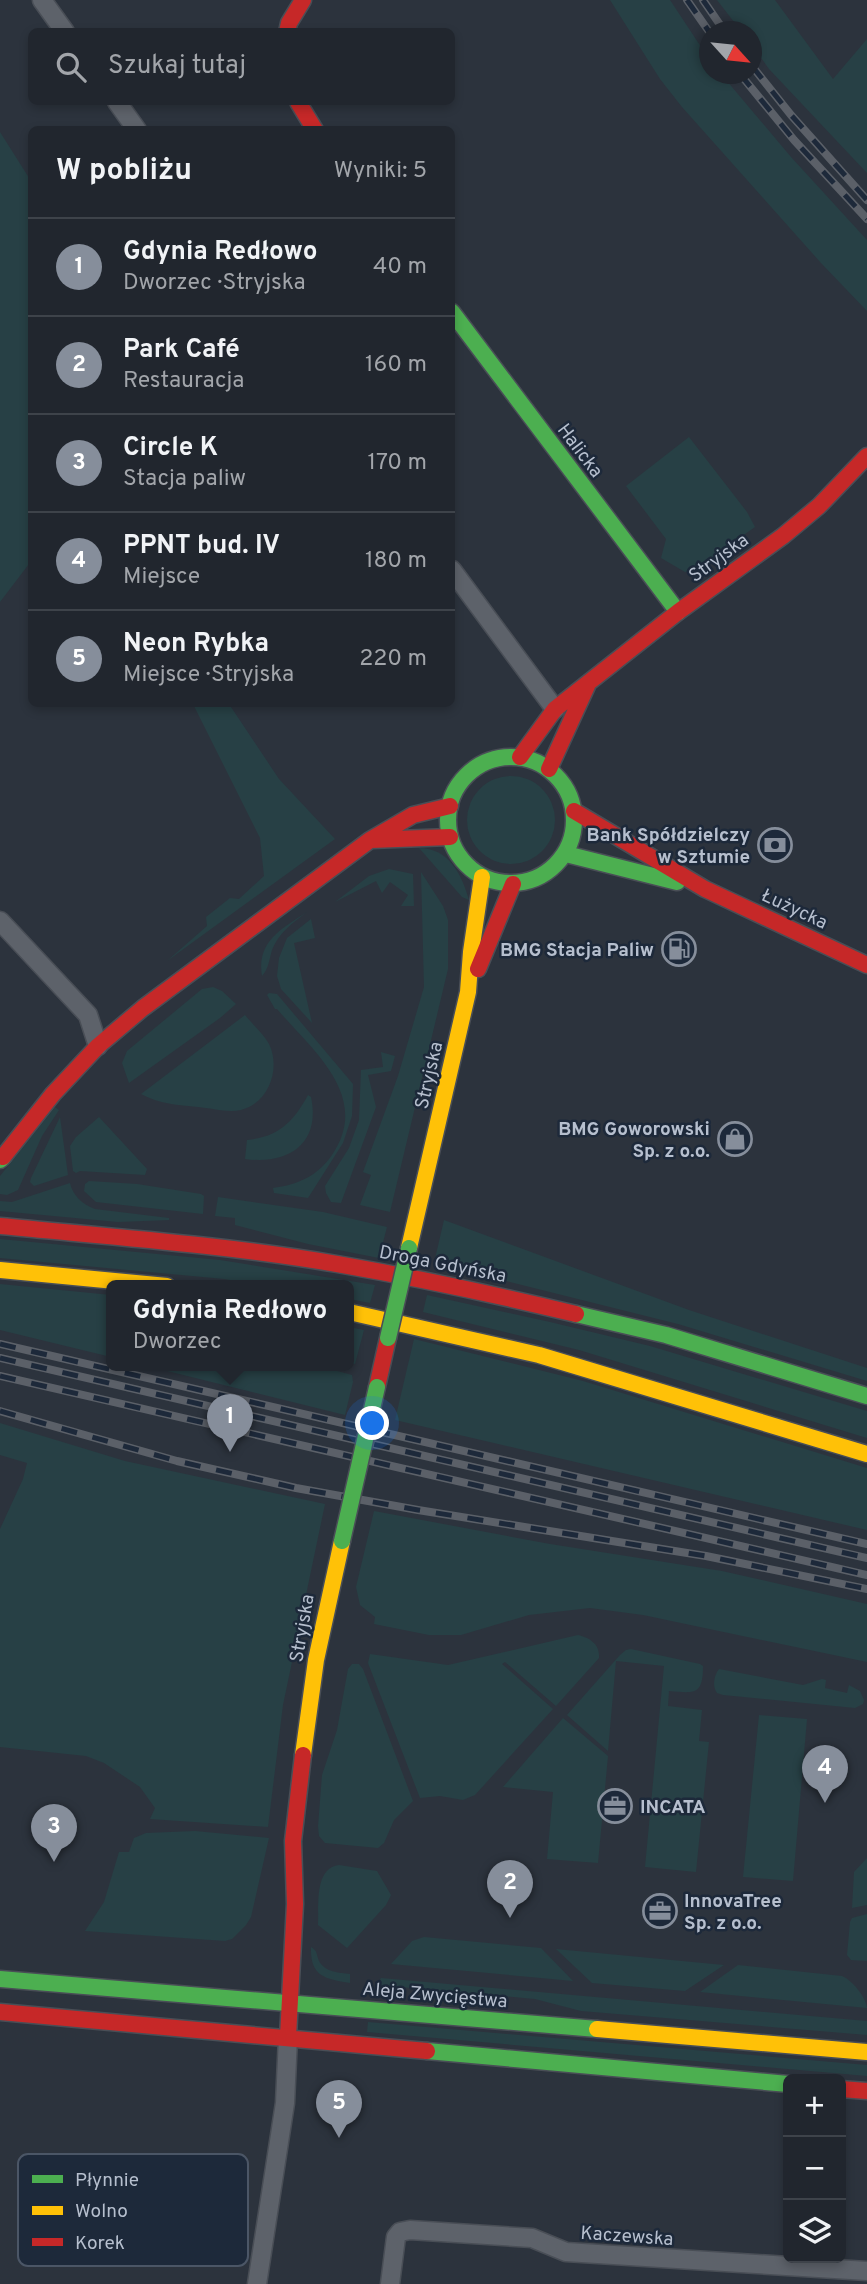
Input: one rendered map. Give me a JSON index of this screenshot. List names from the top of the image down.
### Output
{
  "streets": {
    "main road": [
      "Halicka",
      "Stryjska",
      "Łużycka",
      "Droga Gdyńska",
      "Aleja Zwycięstwa"
    ],
    "street": ["Kaczewska"]
  },
  "crossings": [
    ["Halicka", "Stryjska"],
    ["Stryjska", "Łużycka"],
    ["Stryjska", "Aleja Zwycięstwa"]
  ],
  "places": {
    "bank": ["Bank Spółdzielczy w Sztumie"],
    "fuel station": ["BMG Stacja Paliw"],
    "shop": ["BMG Goworowski Sp. z o.o."],
    "office": ["INCATA", "InnovaTree Sp. z o.o."]
  },
  "legend": ["Płynnie", "Wolno", "Korek"],
  "north": "bottom right",
  "page": {
    "search": "Szukaj tutaj",
    "heading": ["W pobliżu", "Wyniki: 5"],
    "list": [
      {
        "mark": "1",
        "name": "Gdynia Redłowo",
        "note": "Dworzec · Stryjska",
        "value": "40 m"
      },
      {
        "mark": "2",
        "name": "Park Café",
        "note": "Restauracja",
        "value": "160 m"
      },
      {
        "mark": "3",
        "name": "Circle K",
        "note": "Stacja paliw",
        "value": "170 m"
      },
      {
        "mark": "4",
        "name": "PPNT bud. IV",
        "note": "Miejsce",
        "value": "180 m"
      },
      {
        "mark": "5",
        "name": "Neon Rybka",
        "note": "Miejsce · Stryjska",
        "value": "220 m"
      }
    ],
    "popup": ["Gdynia Redłowo", "Dworzec"],
    "pins": [
      "1",
      "4",
      "3",
      "2",
      "5"
    ],
    "map_buttons": ["+", "−"]
  }
}
